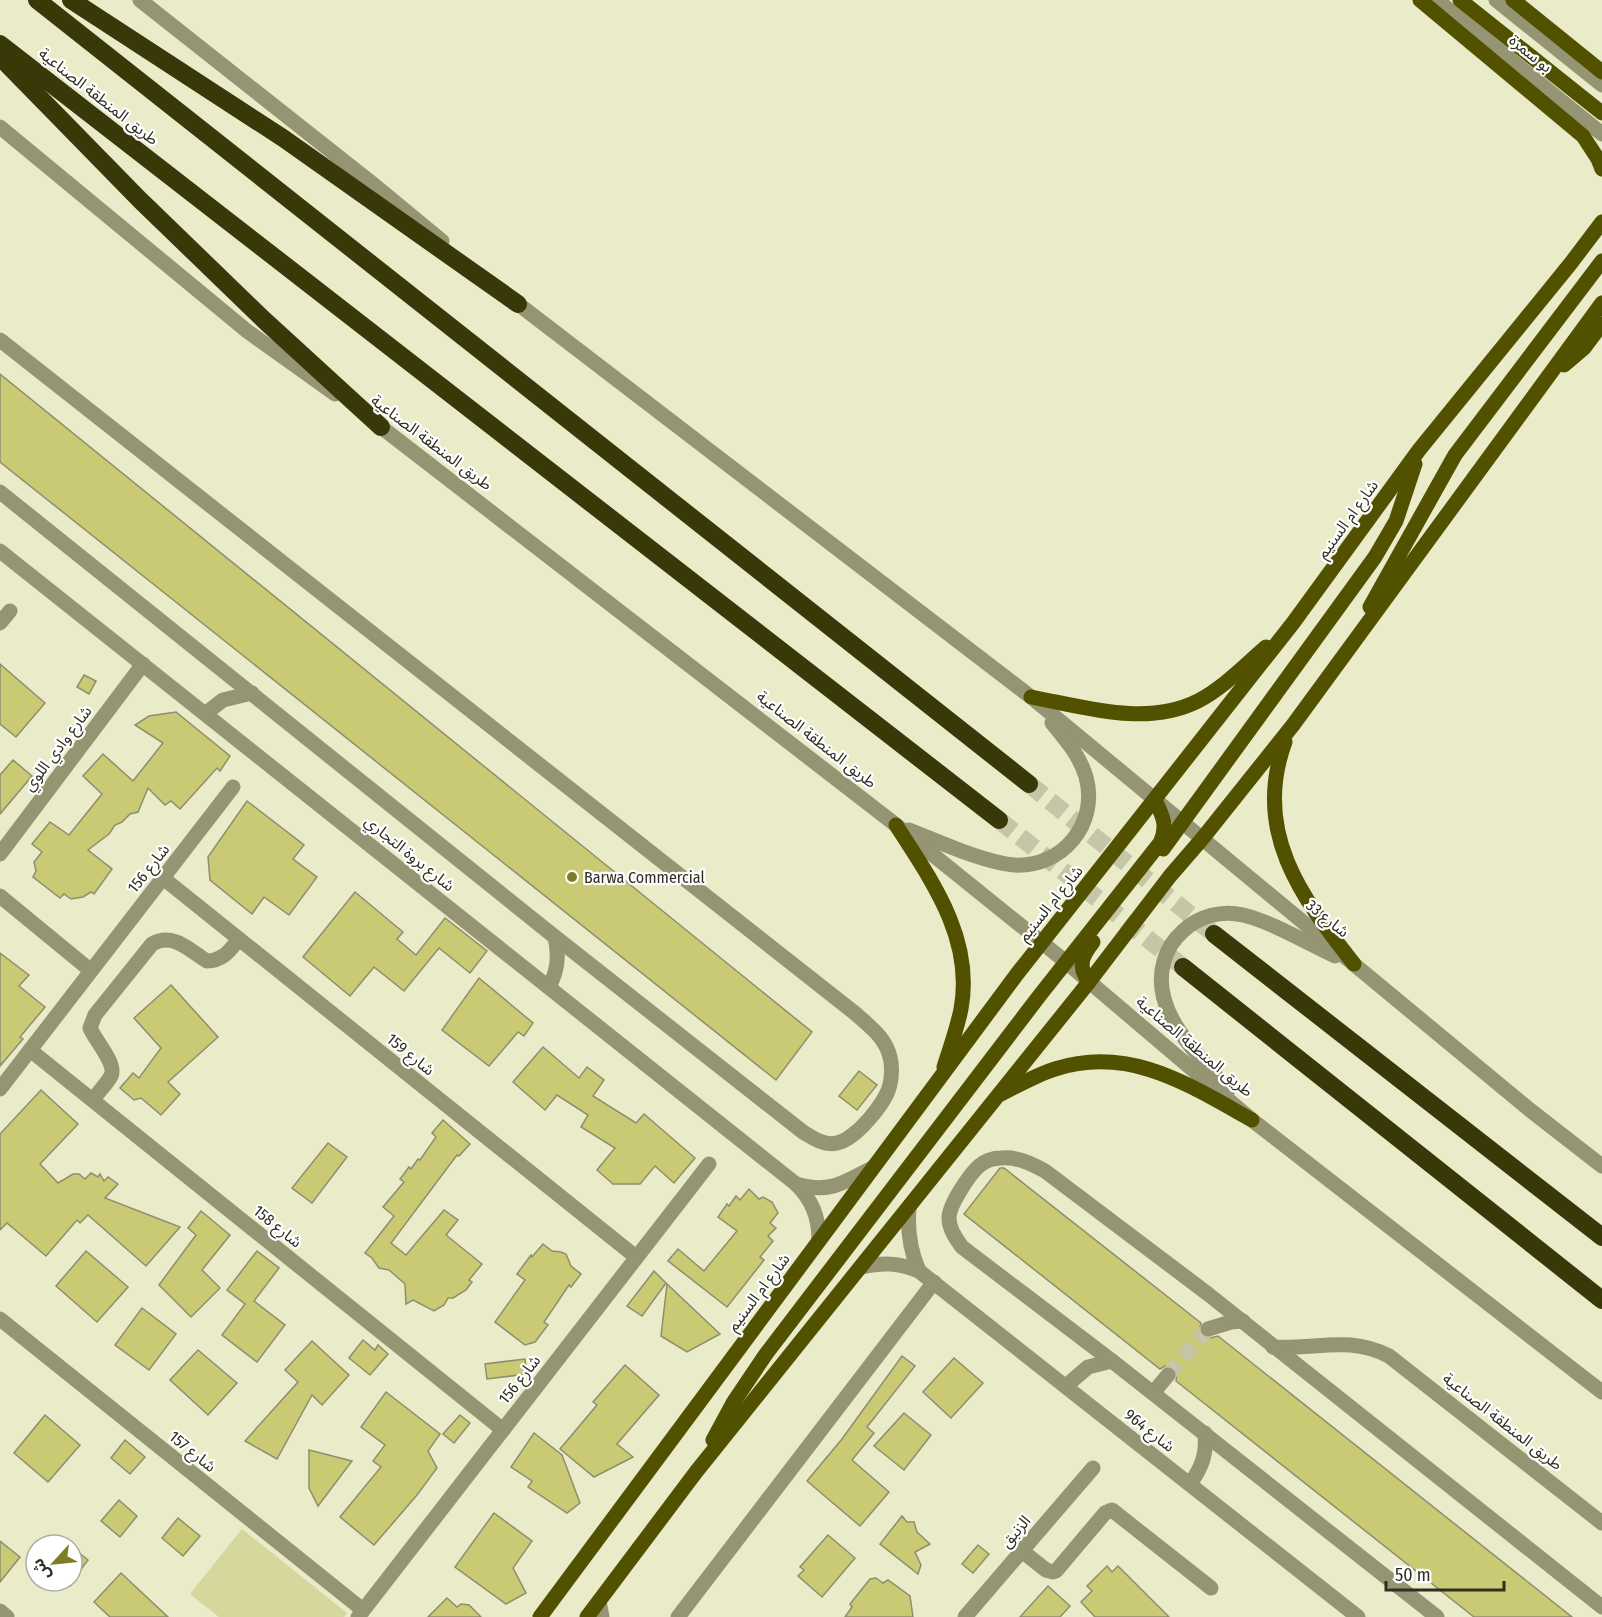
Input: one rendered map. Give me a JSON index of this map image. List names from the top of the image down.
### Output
{
  "streets": {
    "highway": ["طريق المنطقة الصناعية"],
    "main road": ["شارع ام السنيم"],
    "street": [
      "بو سمرة",
      "شارع وادي اللوي",
      "شارع بروة التجاري",
      "شارع 156",
      "شارع 33",
      "شارع 159",
      "شارع 158",
      "شارع 964",
      "شارع 157",
      "الزنبق"
    ]
  },
  "crossings": [
    ["طريق المنطقة الصناعية", "شارع ام السنيم"],
    ["شارع ام السنيم", "شارع بروة التجاري"],
    ["شارع ام السنيم", "شارع 33"],
    ["شارع وادي اللوي", "شارع بروة التجاري"],
    ["شارع 156", "شارع 159"],
    ["شارع 156", "شارع 158"],
    ["شارع 156", "شارع 157"]
  ],
  "places": ["Barwa Commercial"],
  "scale_bar": "50 m",
  "north": "bottom left"
}
